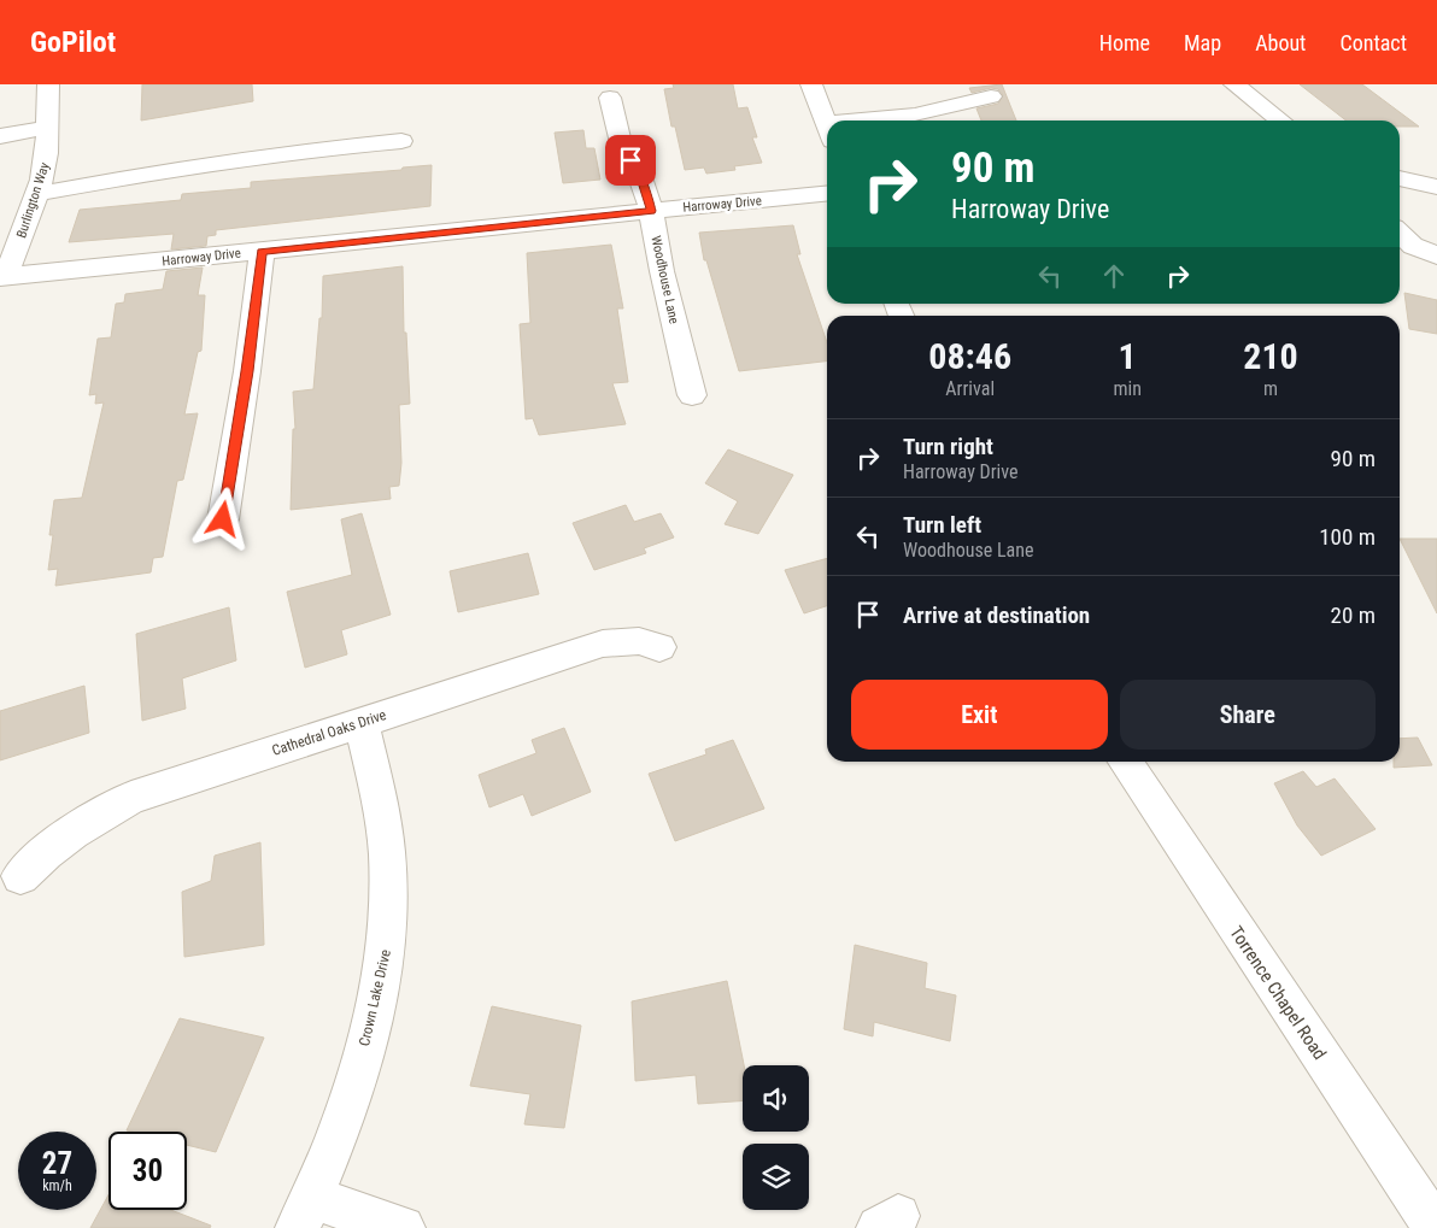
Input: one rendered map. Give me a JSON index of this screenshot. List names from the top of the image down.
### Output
{
  "streets": {
    "street": [
      "Burlington Way",
      "Harroway Drive",
      "Woodhouse Lane",
      "Cathedral Oaks Drive",
      "Torrence Chapel Road",
      "Crown Lake Drive"
    ]
  },
  "crossings": [
    ["Burlington Way", "Harroway Drive"],
    ["Harroway Drive", "Woodhouse Lane"],
    ["Cathedral Oaks Drive", "Crown Lake Drive"]
  ],
  "page": {
    "header": "GoPilot",
    "nav": [
      "Home",
      "Map",
      "About",
      "Contact"
    ],
    "turn": ["90 m", "Harroway Drive"],
    "eta": [
      "08:46",
      "Arrival",
      "1",
      "min",
      "210",
      "m"
    ],
    "list": [
      {
        "name": "Turn right",
        "note": "Harroway Drive",
        "value": "90 m"
      },
      {
        "name": "Turn left",
        "note": "Woodhouse Lane",
        "value": "100 m"
      },
      {
        "name": "Arrive at destination",
        "value": "20 m"
      }
    ],
    "buttons": ["Exit", "Share"],
    "speed": "27 km/h",
    "limit": "30"
  }
}
